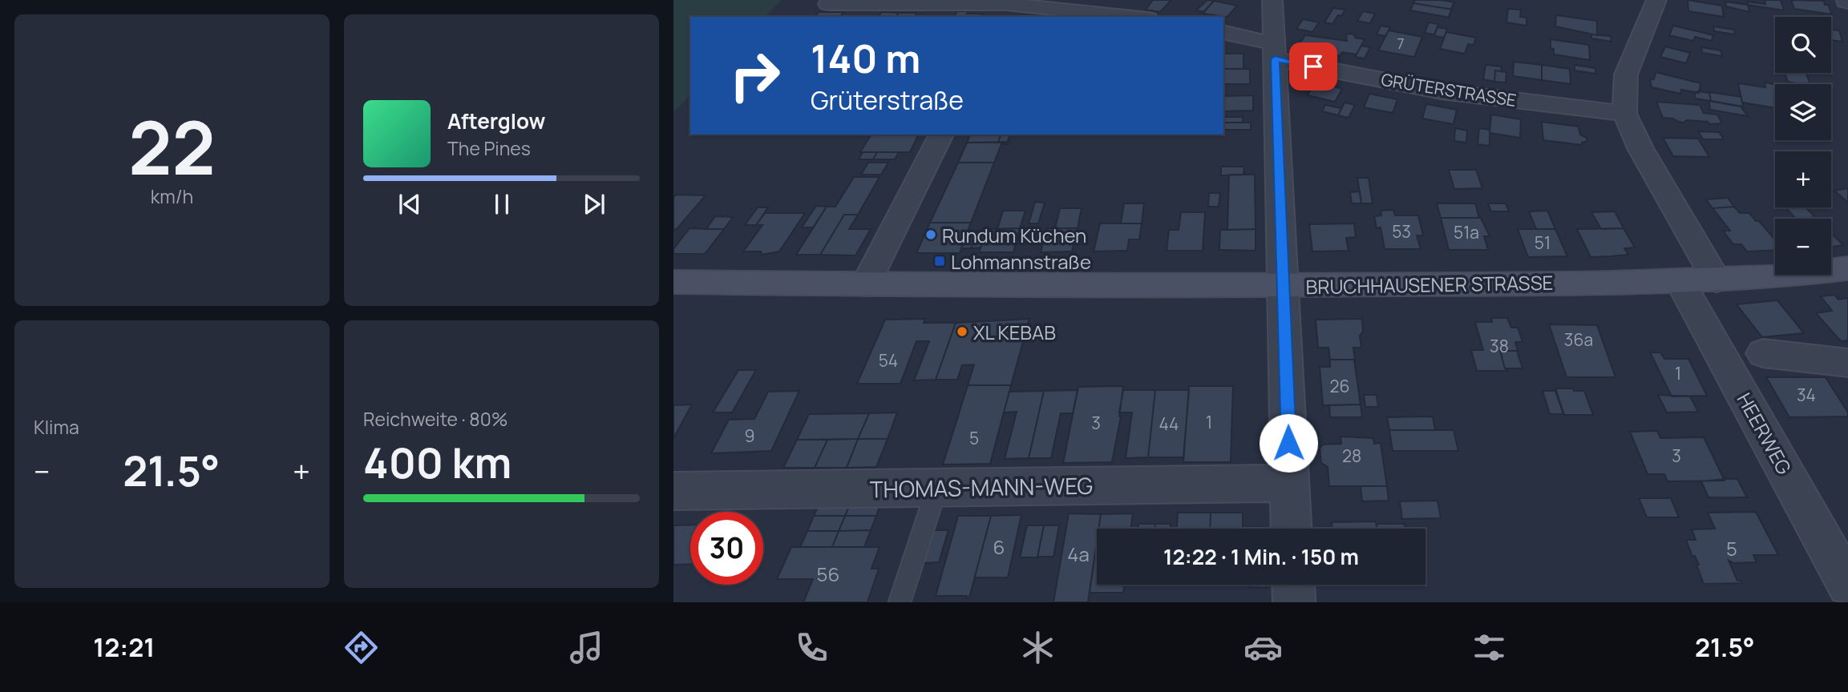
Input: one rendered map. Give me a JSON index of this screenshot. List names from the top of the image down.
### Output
{
  "streets": {
    "street": [
      "GRÜTERSTRASSE",
      "BRUCHHAUSENER STRASSE",
      "HEERWEG",
      "THOMAS-MANN-WEG"
    ]
  },
  "crossings": [
    ["BRUCHHAUSENER STRASSE", "HEERWEG"]
  ],
  "places": {
    "other": ["Rundum Küchen", "XL KEBAB"],
    "transit": ["Lohmannstraße"]
  },
  "house_numbers": [
    "7",
    "53",
    "51a",
    "51",
    "36a",
    "38",
    "54",
    "1",
    "26",
    "34",
    "1",
    "3",
    "44",
    "9",
    "5",
    "28",
    "3",
    "6",
    "5",
    "4a",
    "56"
  ],
  "page": {
    "tile": [
      ["22", "km/h"],
      "Klima",
      ["Reichweite · 80%", "400 km"]
    ],
    "map_buttons": ["+", "−"],
    "turn": ["140 m", "Grüterstraße"],
    "song": ["Afterglow", "The Pines"],
    "heat": ["−", "21.5°", "+"],
    "limit": "30",
    "trip": "12:22 · 1 Min. · 150 m",
    "tabs": ["12:21", "21.5°"]
  }
}
